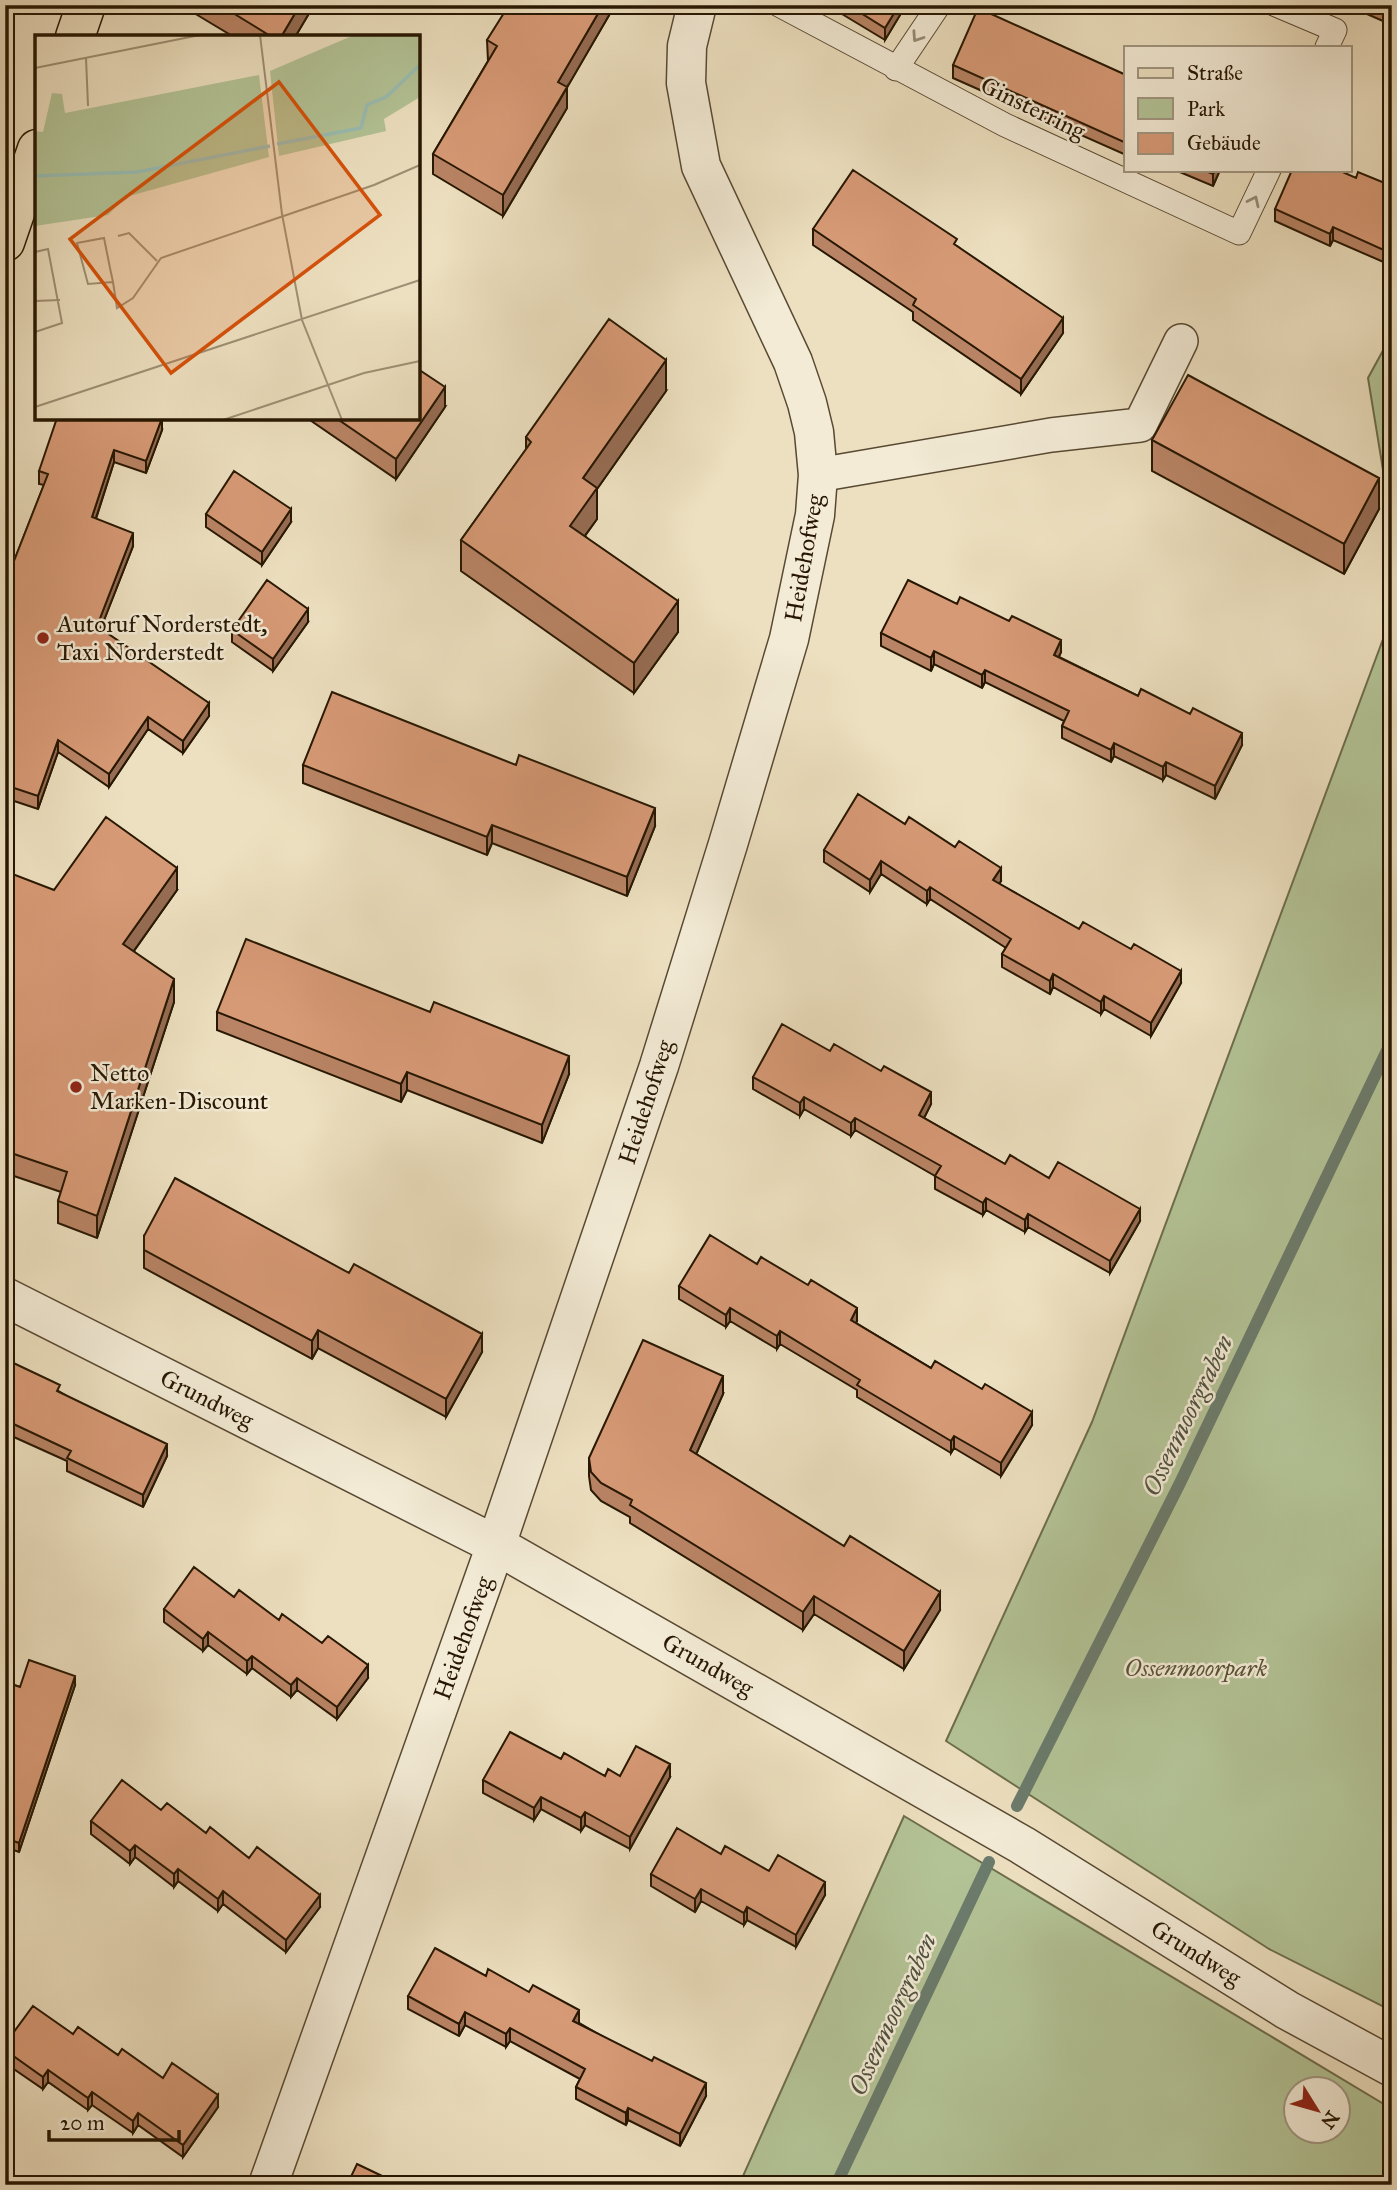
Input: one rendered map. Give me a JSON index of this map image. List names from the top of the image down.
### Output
{
  "streets": {
    "street": ["Heidehofweg", "Grundweg"],
    "lane": ["Ginsterring"]
  },
  "crossings": [
    ["Heidehofweg", "Grundweg"]
  ],
  "one_way": ["Ginsterring"],
  "water": ["Ossenmoorgraben"],
  "parks": ["Ossenmoorpark"],
  "places": ["Autoruf Norderstedt, Taxi Norderstedt", "Netto Marken-Discount"],
  "legend": ["Straße", "Park", "Gebäude"],
  "scale_bar": "20 m",
  "north": "bottom right"
}
